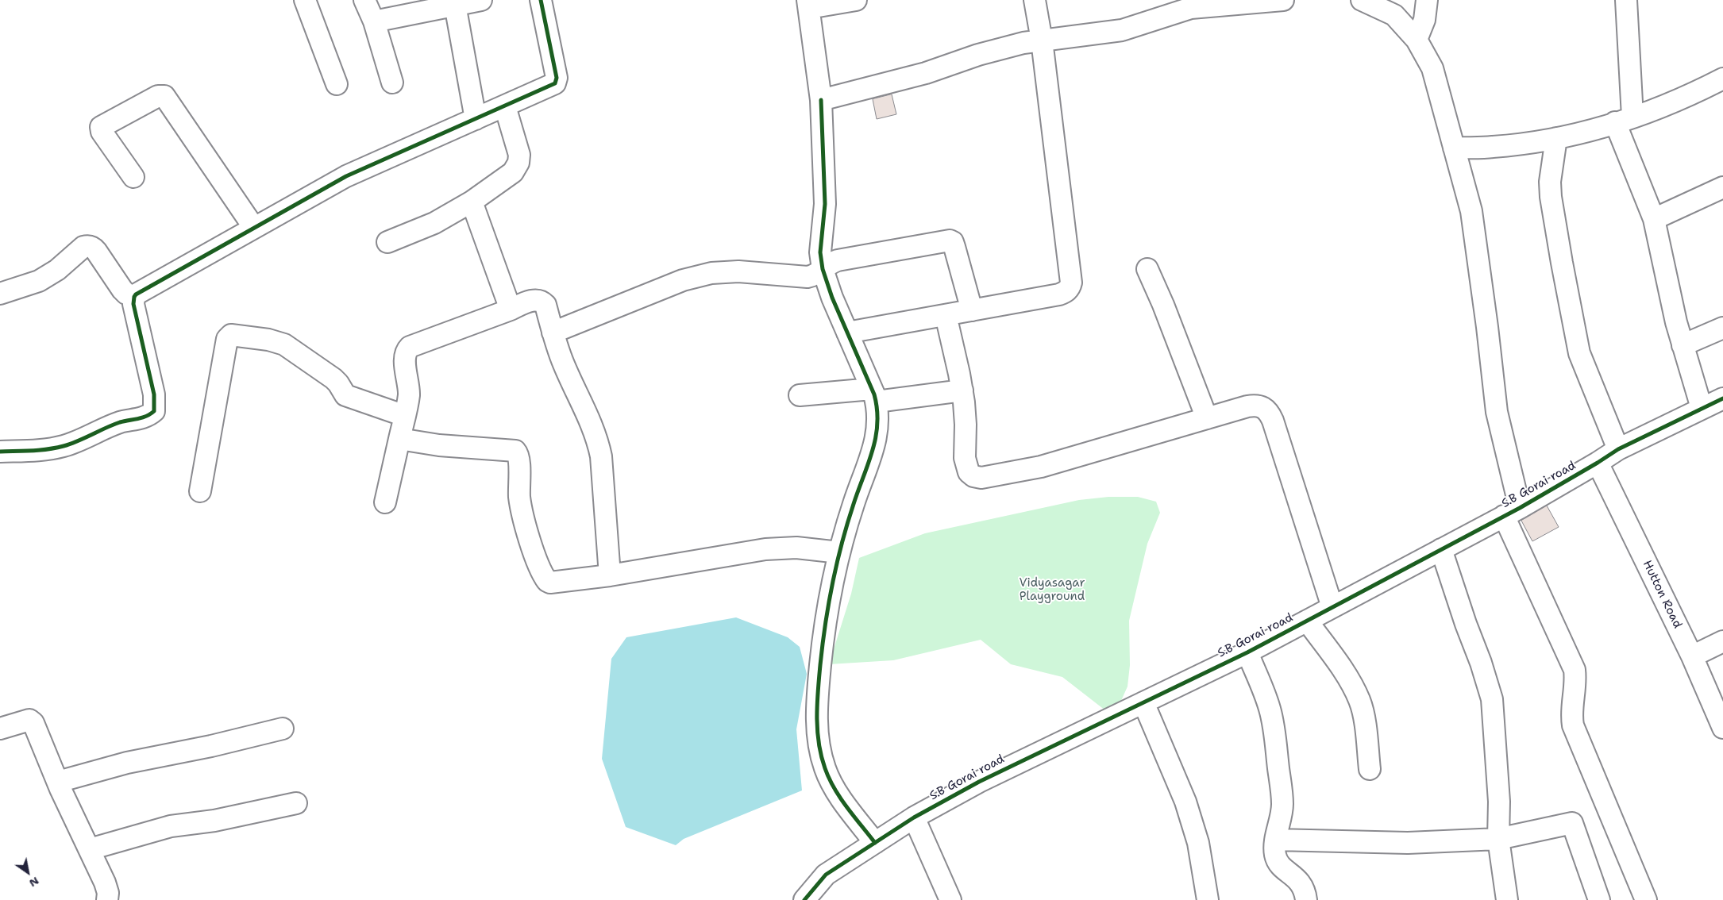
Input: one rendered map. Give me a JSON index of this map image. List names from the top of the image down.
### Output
{
  "streets": {
    "street": ["S.B Gorai road", "Hutton Road"]
  },
  "crossings": [
    ["S.B Gorai road", "Hutton Road"]
  ],
  "parks": ["Vidyasagar Playground"],
  "north": "bottom right"
}
